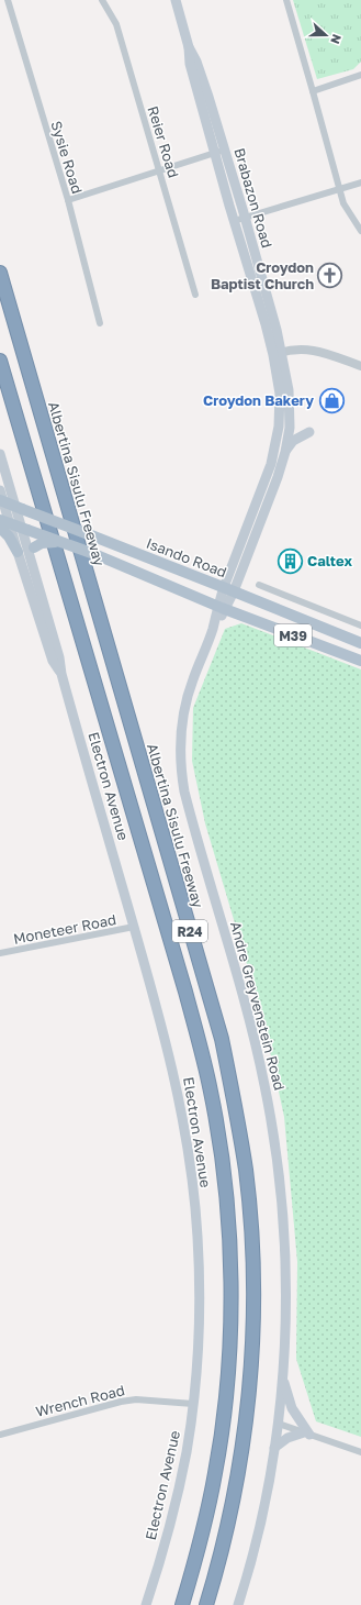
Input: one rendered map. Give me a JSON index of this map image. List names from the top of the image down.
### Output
{
  "streets": {
    "highway": ["Albertina Sisulu Freeway", "R24"],
    "main road": [
      "Brabazon Road",
      "Isando Road",
      "M39",
      "Electron Avenue",
      "Andre Greyvenstein Road"
    ],
    "street": [
      "Reier Road",
      "Sysie Road",
      "Moneteer Road",
      "Wrench Road"
    ]
  },
  "crossings": [
    ["Brabazon Road", "Isando Road"],
    ["Brabazon Road", "M39"],
    ["Brabazon Road", "Andre Greyvenstein Road"],
    ["Isando Road", "Electron Avenue"],
    ["M39", "Electron Avenue"],
    ["M39", "Andre Greyvenstein Road"],
    ["Electron Avenue", "Moneteer Road"],
    ["Electron Avenue", "Wrench Road"]
  ],
  "places": {
    "church": ["Croydon Baptist Church"],
    "shop": ["Croydon Bakery"],
    "building": ["Caltex"]
  },
  "north": "right"
}
